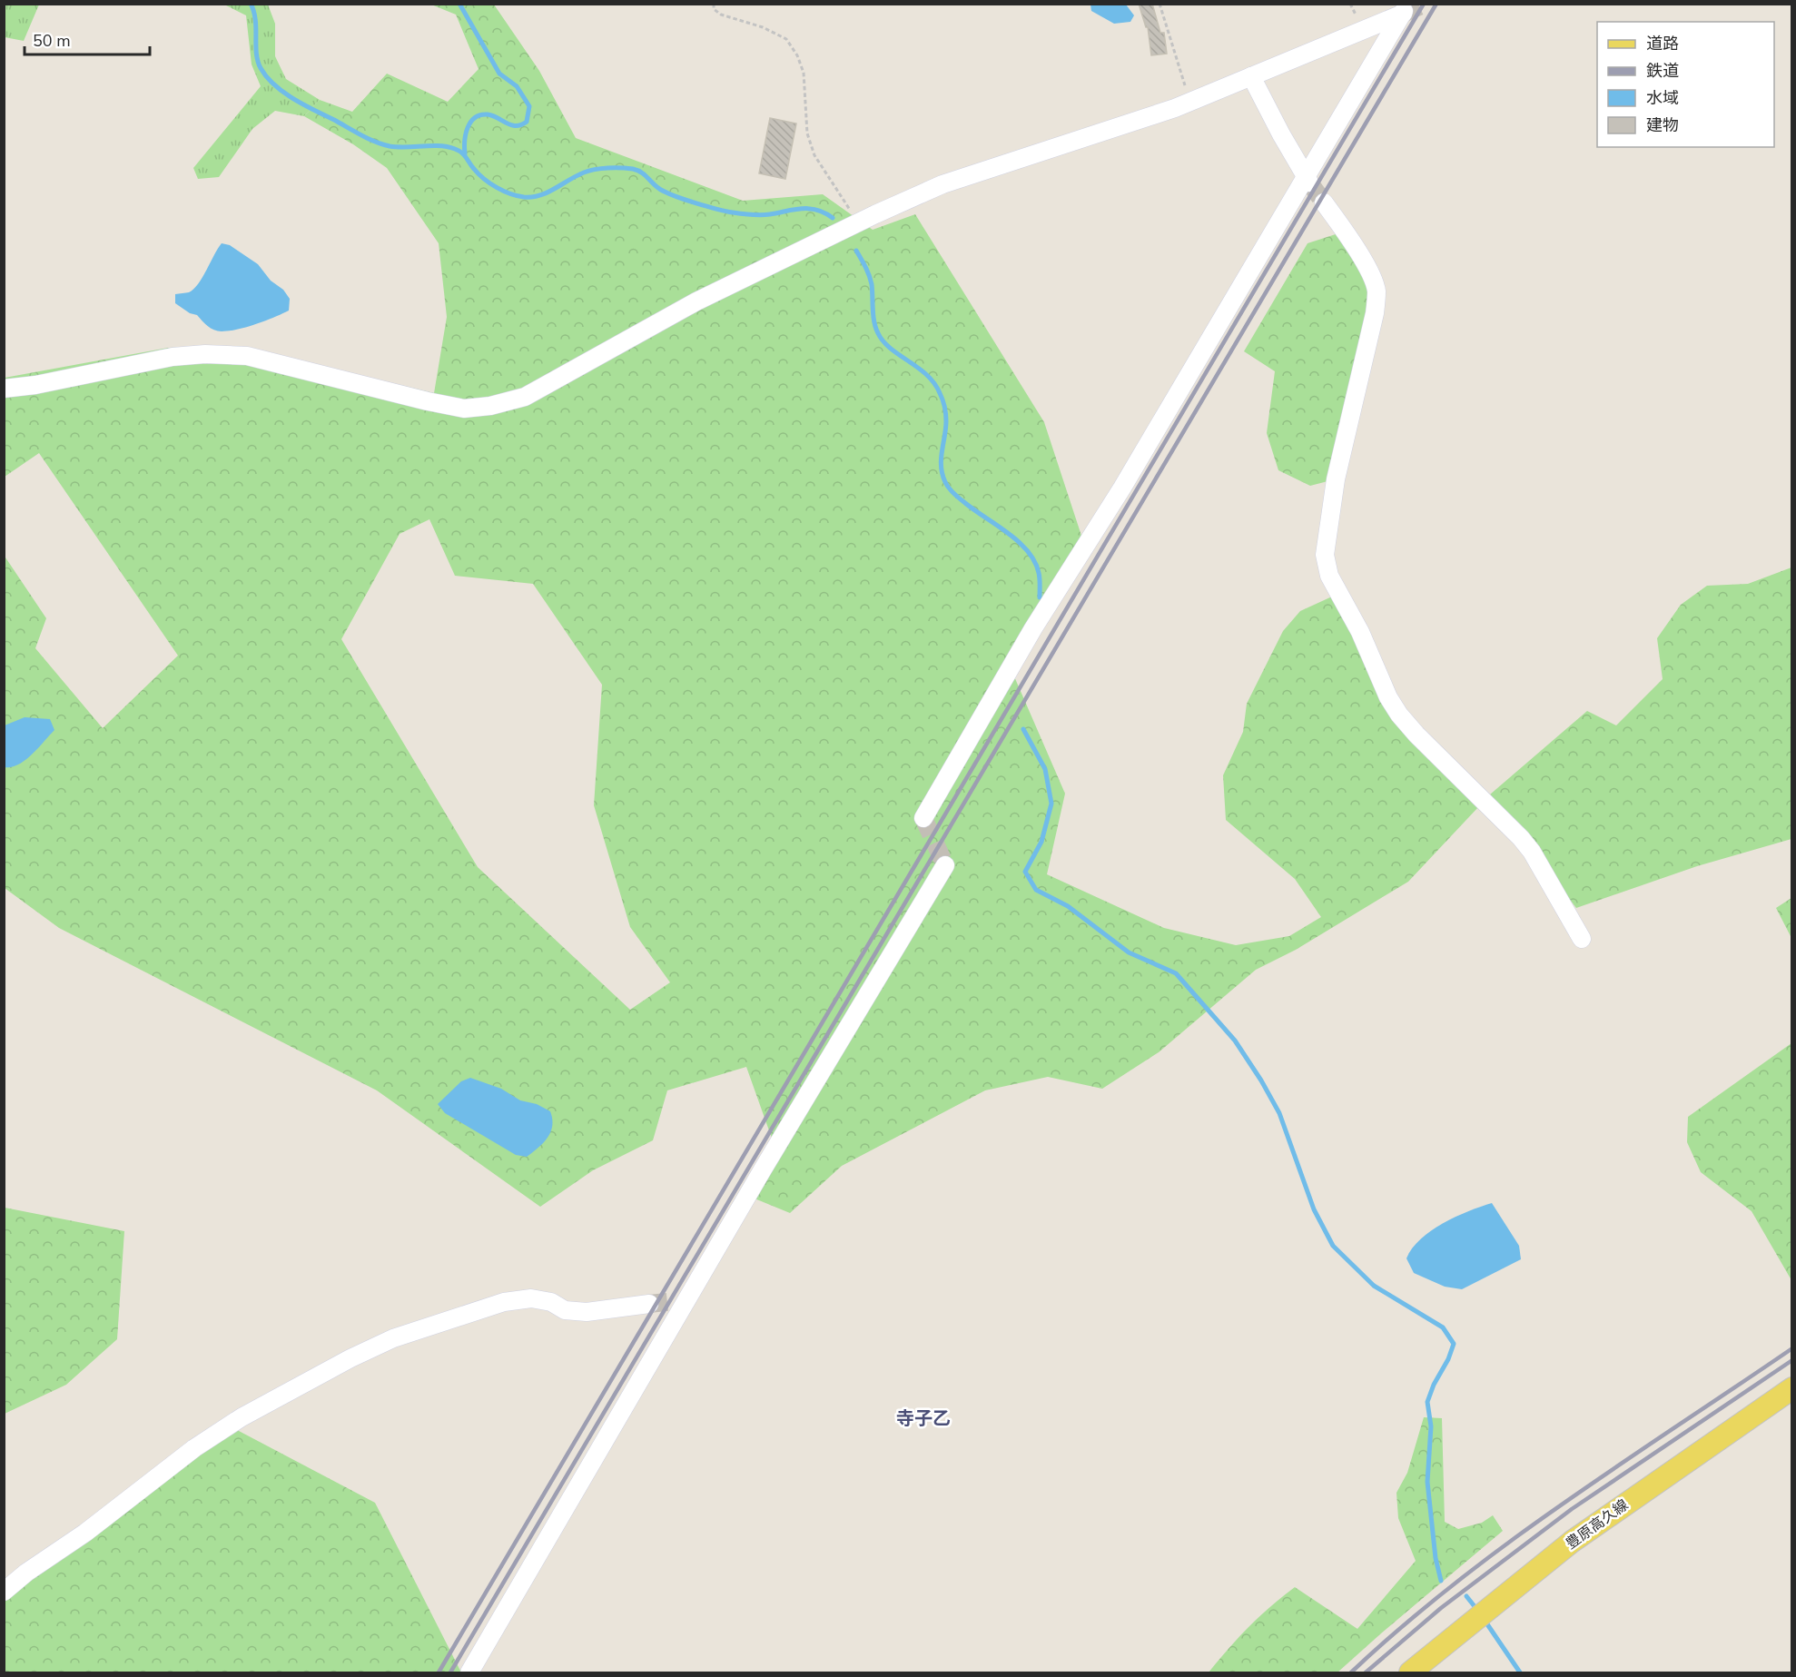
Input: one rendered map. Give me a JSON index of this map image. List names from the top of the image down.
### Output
{
  "streets": {
    "main road": ["豊原高久線"]
  },
  "districts": ["寺子乙"],
  "legend": [
    "道路",
    "鉄道",
    "水域",
    "建物"
  ],
  "scale_bar": "50 m"
}
